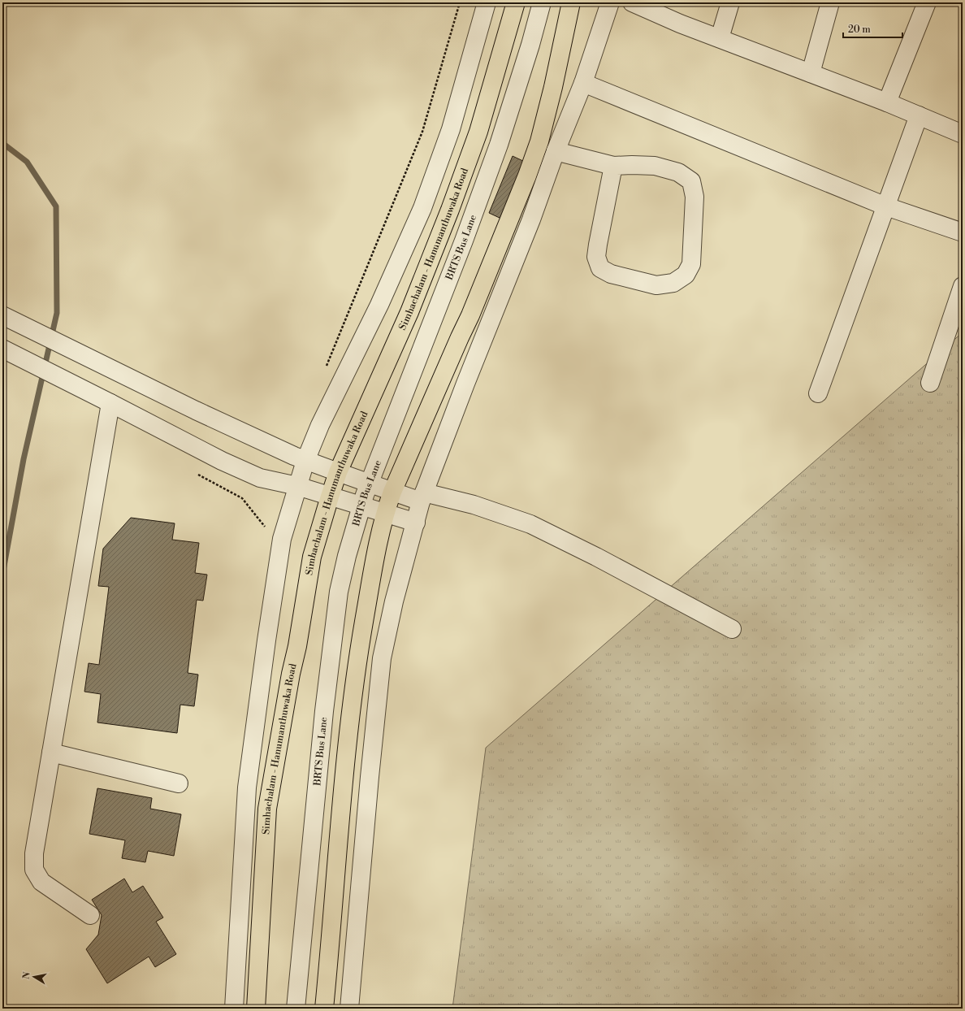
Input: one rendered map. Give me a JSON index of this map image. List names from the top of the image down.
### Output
{
  "streets": {
    "main road": ["Simhachalam - Hanumanthuwaka Road"],
    "street": ["BRTS Bus Lane"]
  },
  "scale_bar": "20 m",
  "north": "left"
}
